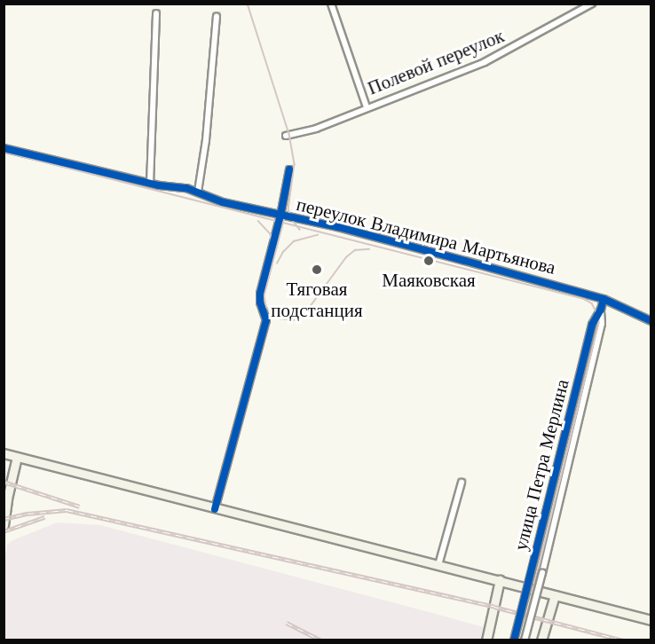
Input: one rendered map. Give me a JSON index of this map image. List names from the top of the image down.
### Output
{
  "streets": {
    "street": ["Полевой переулок", "переулок Владимира Мартьянова", "улица Петра Мерлина"]
  },
  "crossings": [
    ["переулок Владимира Мартьянова", "улица Петра Мерлина"]
  ],
  "places": ["Маяковская", "Тяговая подстанция"]
}
